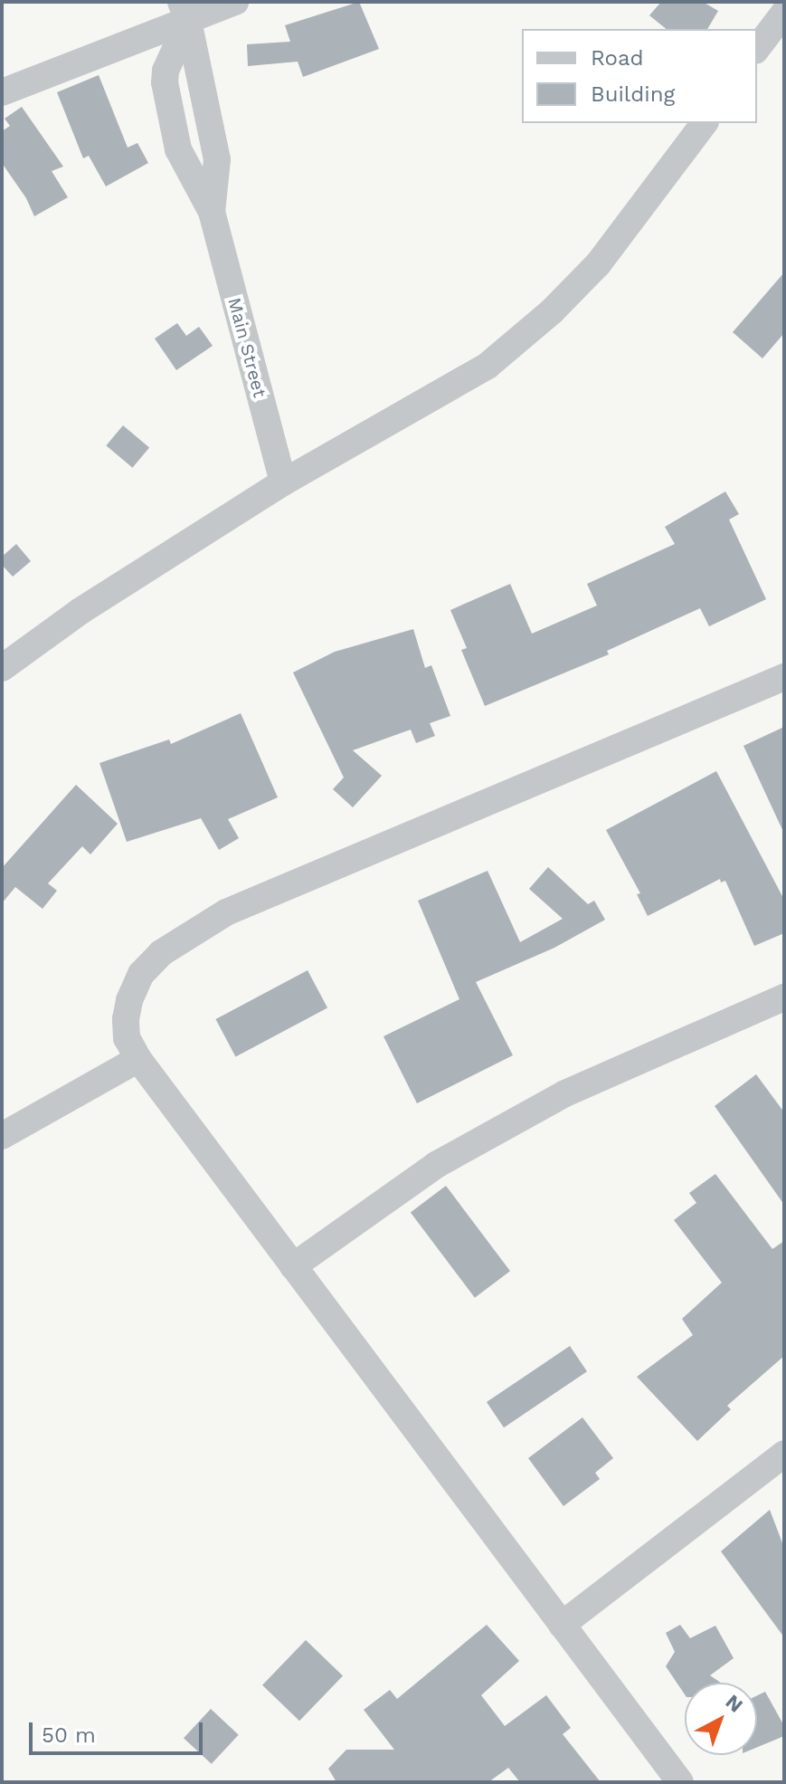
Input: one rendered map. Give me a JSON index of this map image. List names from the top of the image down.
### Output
{
  "streets": {
    "street": ["Main Street"]
  },
  "legend": ["Road", "Building"],
  "scale_bar": "50 m",
  "north": "top right"
}
